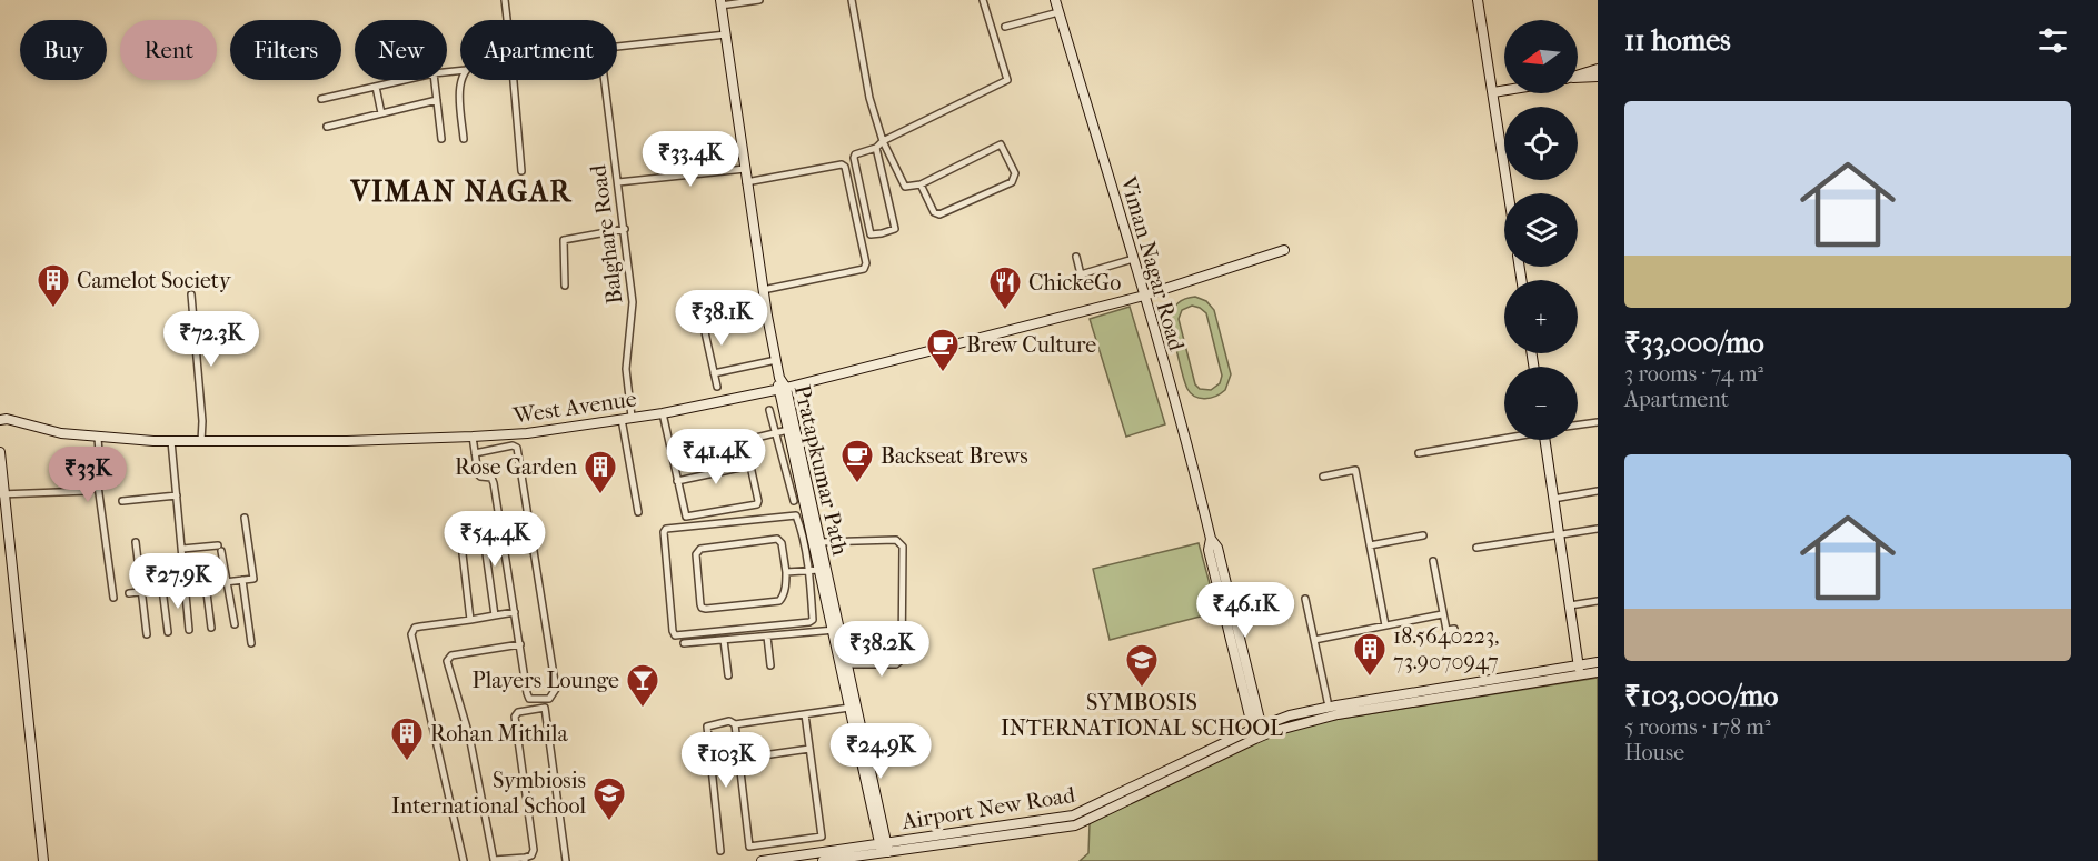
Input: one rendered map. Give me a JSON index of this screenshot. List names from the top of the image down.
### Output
{
  "streets": {
    "street": [
      "Balghare Road",
      "Viman Nagar Road",
      "West Avenue",
      "Pratapkumar Path",
      "Airport New Road"
    ]
  },
  "crossings": [
    ["Balghare Road", "West Avenue"],
    ["Viman Nagar Road", "West Avenue"],
    ["Viman Nagar Road", "Airport New Road"],
    ["West Avenue", "Pratapkumar Path"],
    ["Pratapkumar Path", "Airport New Road"]
  ],
  "districts": ["VIMAN NAGAR"],
  "places": {
    "building": [
      "Camelot Society",
      "Rose Garden",
      "18.5640223, 73.9070947",
      "Rohan Mithila"
    ],
    "restaurant": ["ChickeGo"],
    "cafe": ["Brew Culture", "Backseat Brews"],
    "school or university": ["SYMBOSIS INTERNATIONAL SCHOOL", "Symbiosis International School"],
    "bar": ["Players Lounge"]
  },
  "north": "left",
  "page": {
    "heading": "11 homes",
    "map_buttons": ["+", "−"],
    "chip": [
      "Buy",
      "Rent",
      "Filters",
      "New",
      "Apartment"
    ],
    "list": [
      {
        "name": "₹33,000/mo",
        "note": "3 rooms · 74 m² · Apartment"
      },
      {
        "name": "₹103,000/mo",
        "note": "5 rooms · 178 m² · House"
      }
    ],
    "price": [
      "₹33.4K",
      "₹38.1K",
      "₹72.3K",
      "₹41.4K",
      "₹33K",
      "₹54.4K",
      "₹27.9K",
      "₹46.1K",
      "₹38.2K",
      "₹24.9K",
      "₹103K"
    ]
  }
}
